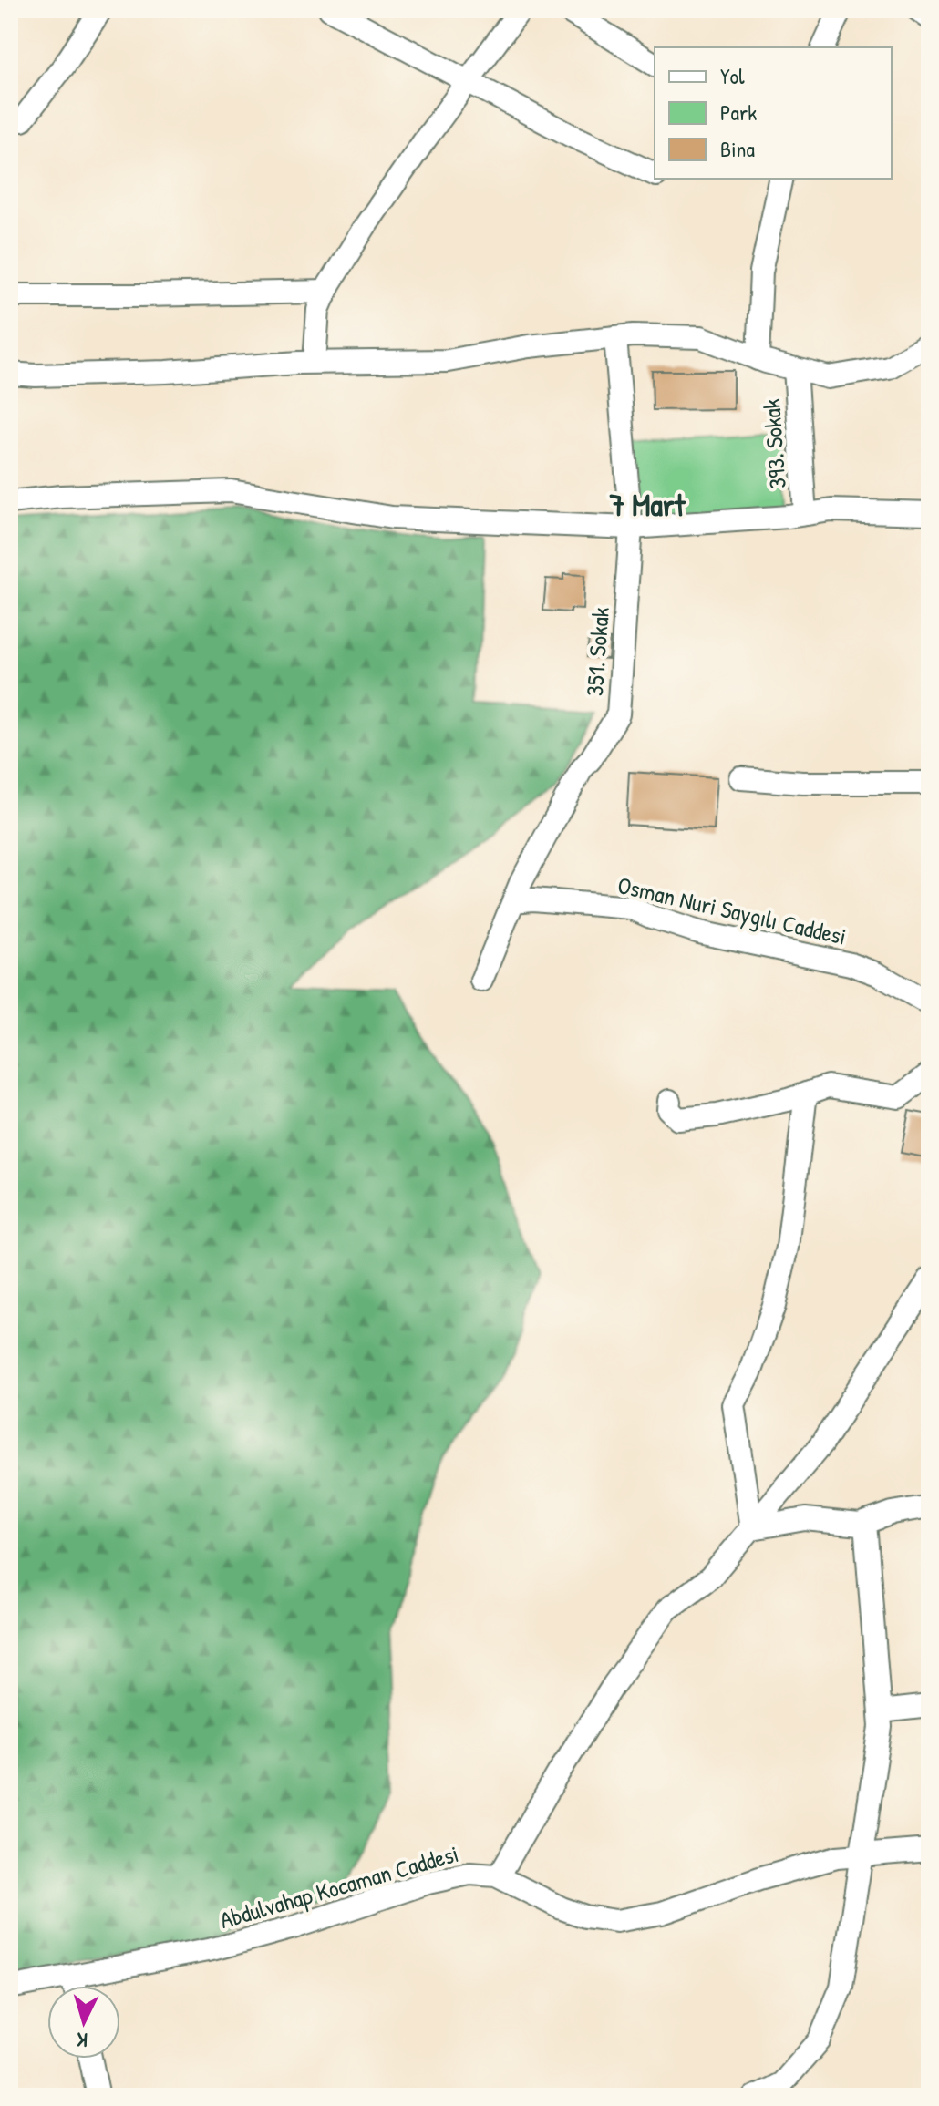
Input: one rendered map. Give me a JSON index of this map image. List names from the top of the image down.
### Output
{
  "streets": {
    "street": [
      "393. Sokak",
      "351. Sokak",
      "Osman Nuri Saygılı Caddesi",
      "Abdulvahap Kocaman Caddesi"
    ]
  },
  "crossings": [
    ["351. Sokak", "Osman Nuri Saygılı Caddesi"]
  ],
  "districts": ["7 Mart"],
  "legend": ["Yol", "Park", "Bina"],
  "north": "bottom"
}
